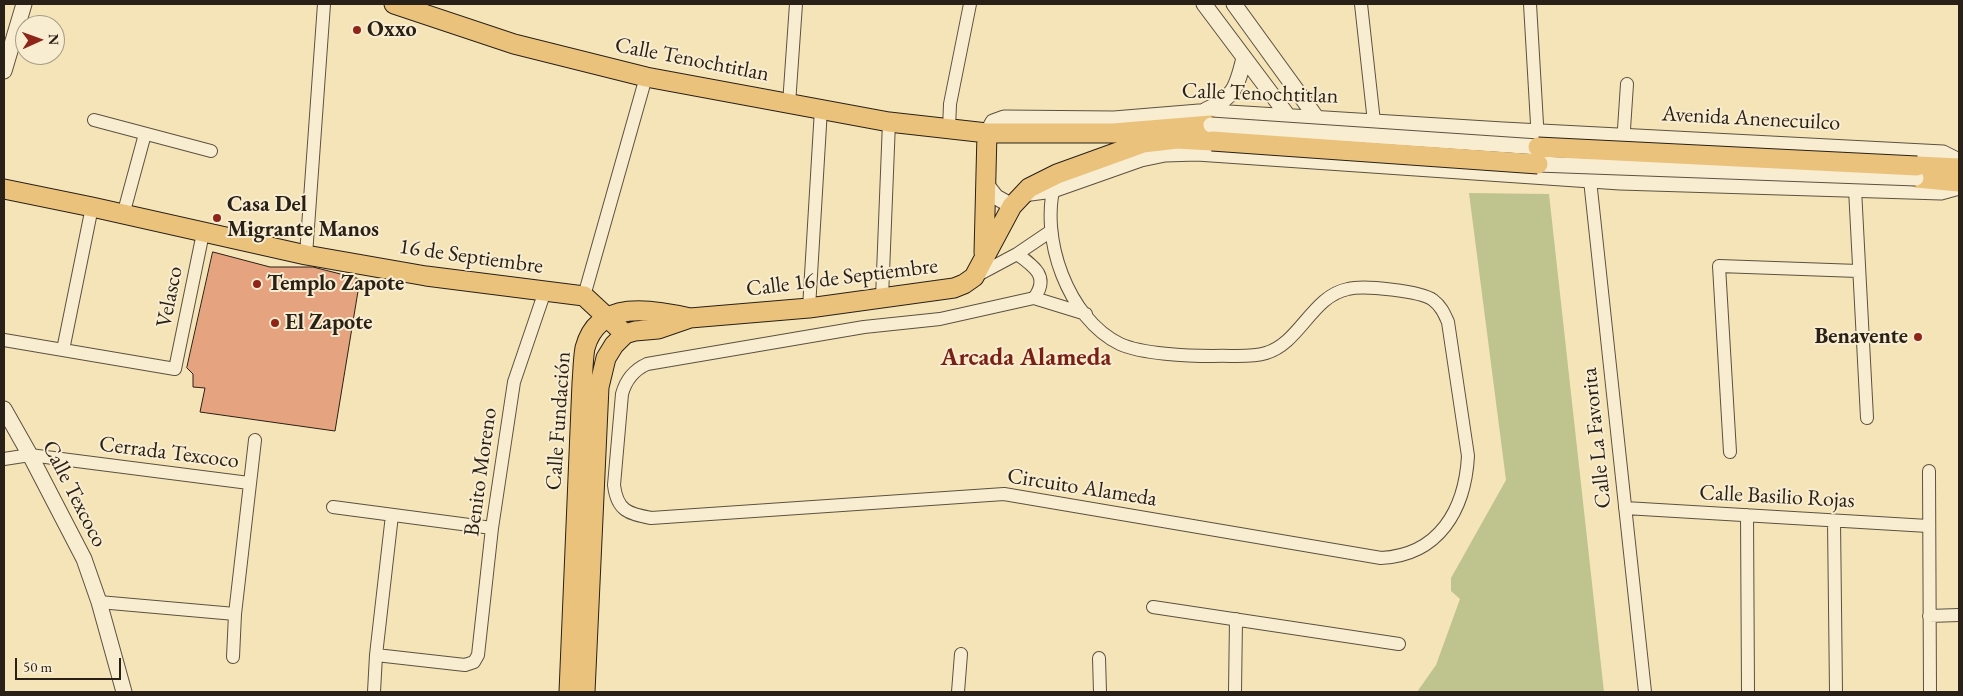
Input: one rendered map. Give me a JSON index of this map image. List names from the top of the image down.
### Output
{
  "streets": {
    "main road": [
      "Calle Tenochtitlan",
      "Avenida Anenecuilco",
      "16 de Septiembre",
      "Calle 16 de Septiembre",
      "Calle Fundación"
    ],
    "street": [
      "Velasco",
      "Calle La Favorita",
      "Cerrada Texcoco",
      "Benito Moreno",
      "Circuito Alameda",
      "Calle Texcoco",
      "Calle Basilio Rojas"
    ]
  },
  "crossings": [
    ["Calle Tenochtitlan", "Avenida Anenecuilco"],
    ["16 de Septiembre", "Velasco"],
    ["16 de Septiembre", "Benito Moreno"],
    ["Calle La Favorita", "Calle Basilio Rojas"],
    ["Cerrada Texcoco", "Calle Texcoco"]
  ],
  "districts": ["Arcada Alameda"],
  "places": [
    "Oxxo",
    "Casa Del Migrante Manos",
    "Templo Zapote",
    "El Zapote",
    "Benavente"
  ],
  "scale_bar": "50 m",
  "north": "right"
}
